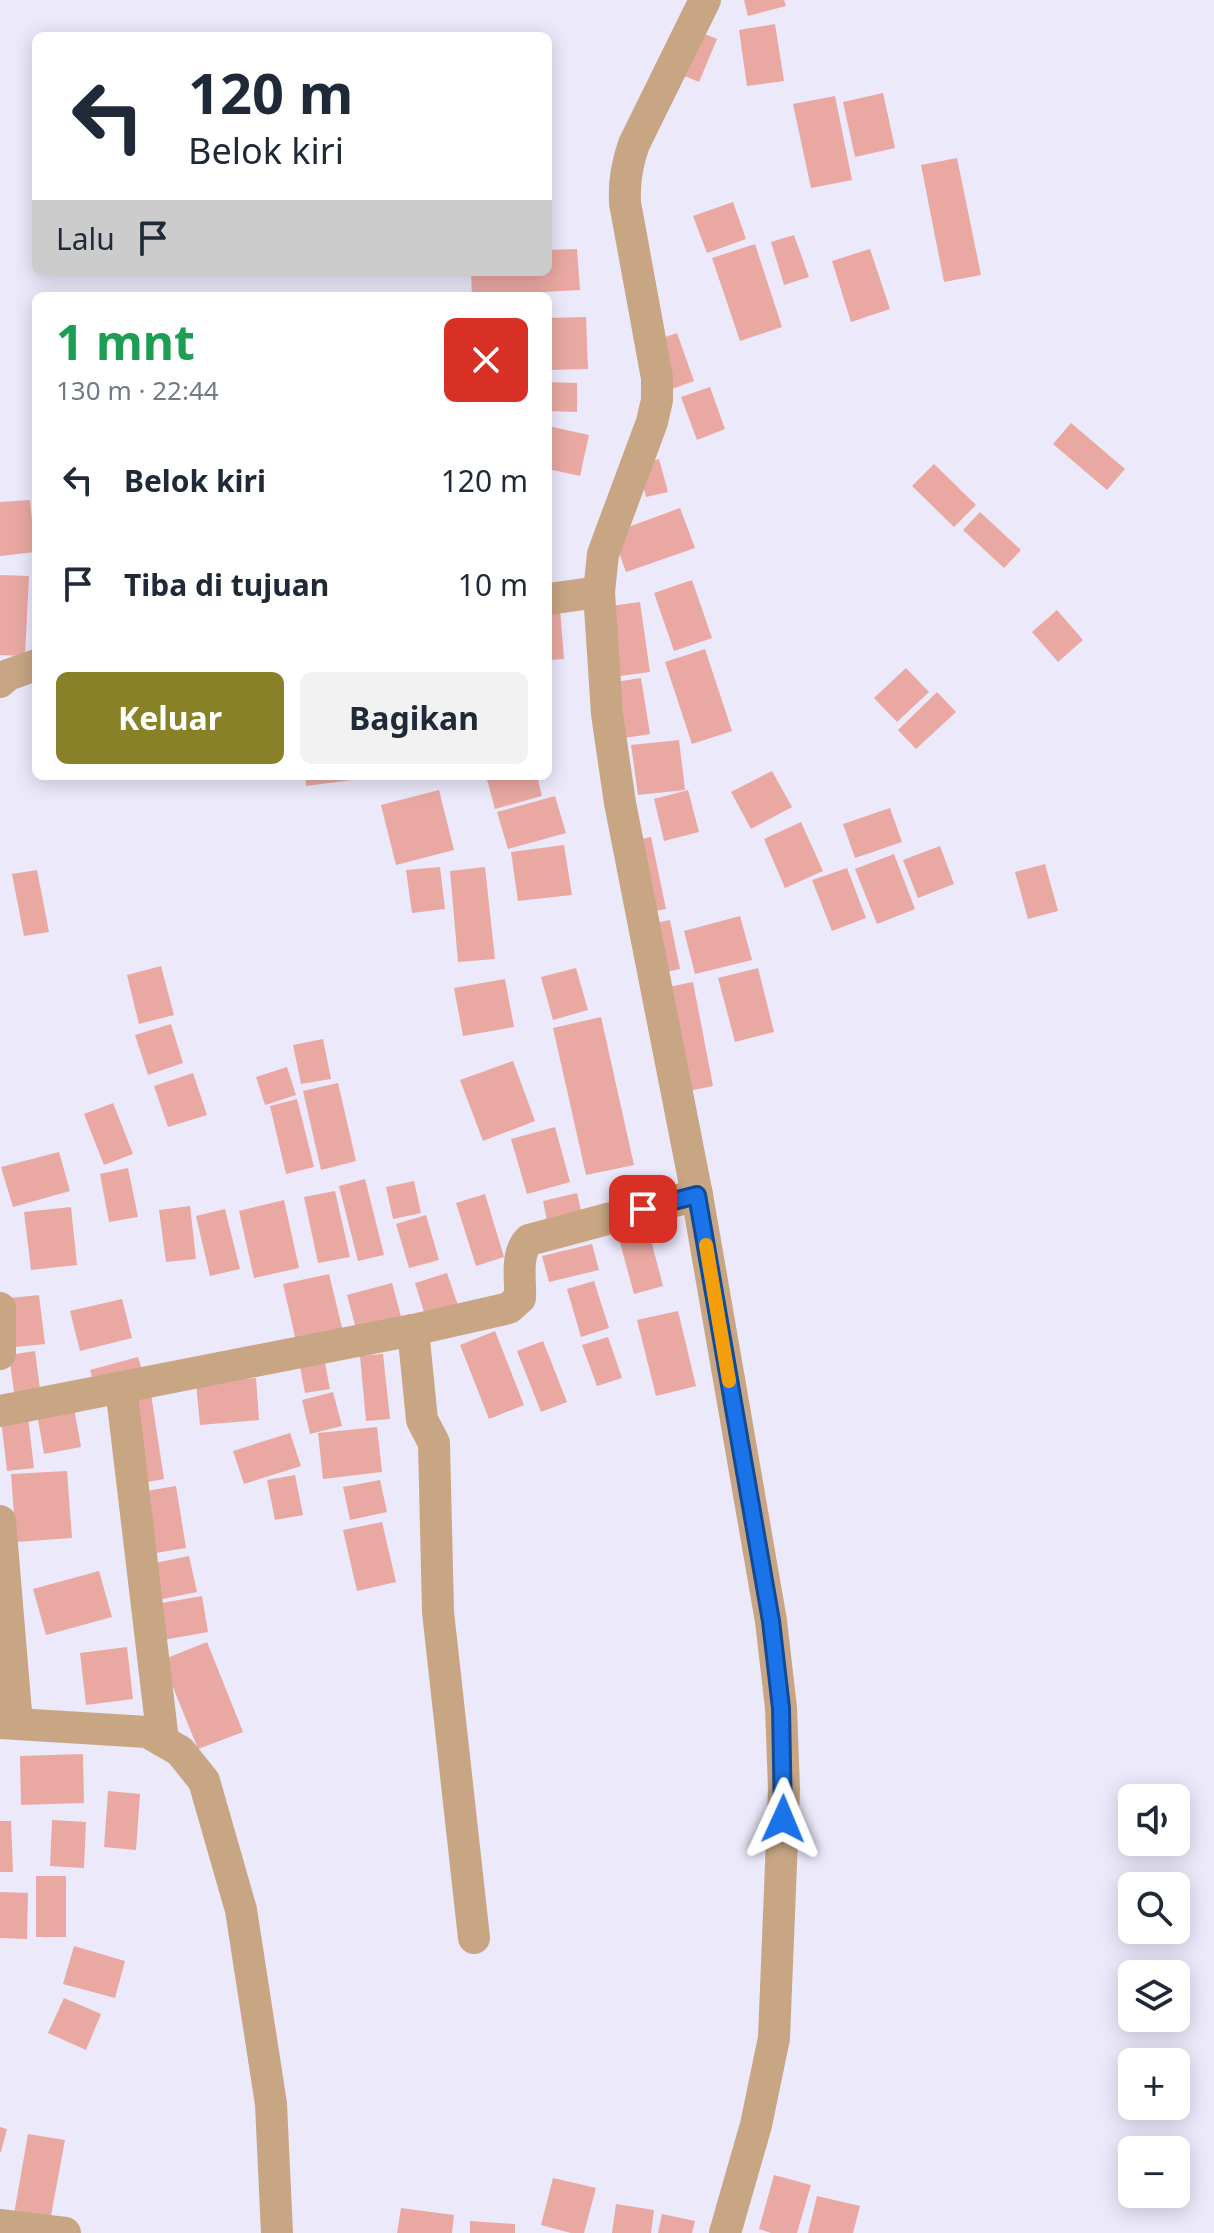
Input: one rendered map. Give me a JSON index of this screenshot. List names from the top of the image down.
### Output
{
  "page": {
    "turn": ["120 m", "Belok kiri"],
    "then": "Lalu",
    "heading": ["1 mnt", "130 m · 22:44"],
    "list": [
      {
        "name": "Belok kiri",
        "value": "120 m"
      },
      {
        "name": "Tiba di tujuan",
        "value": "10 m"
      }
    ],
    "buttons": ["Keluar", "Bagikan"],
    "map_buttons": ["+", "−"]
  }
}
